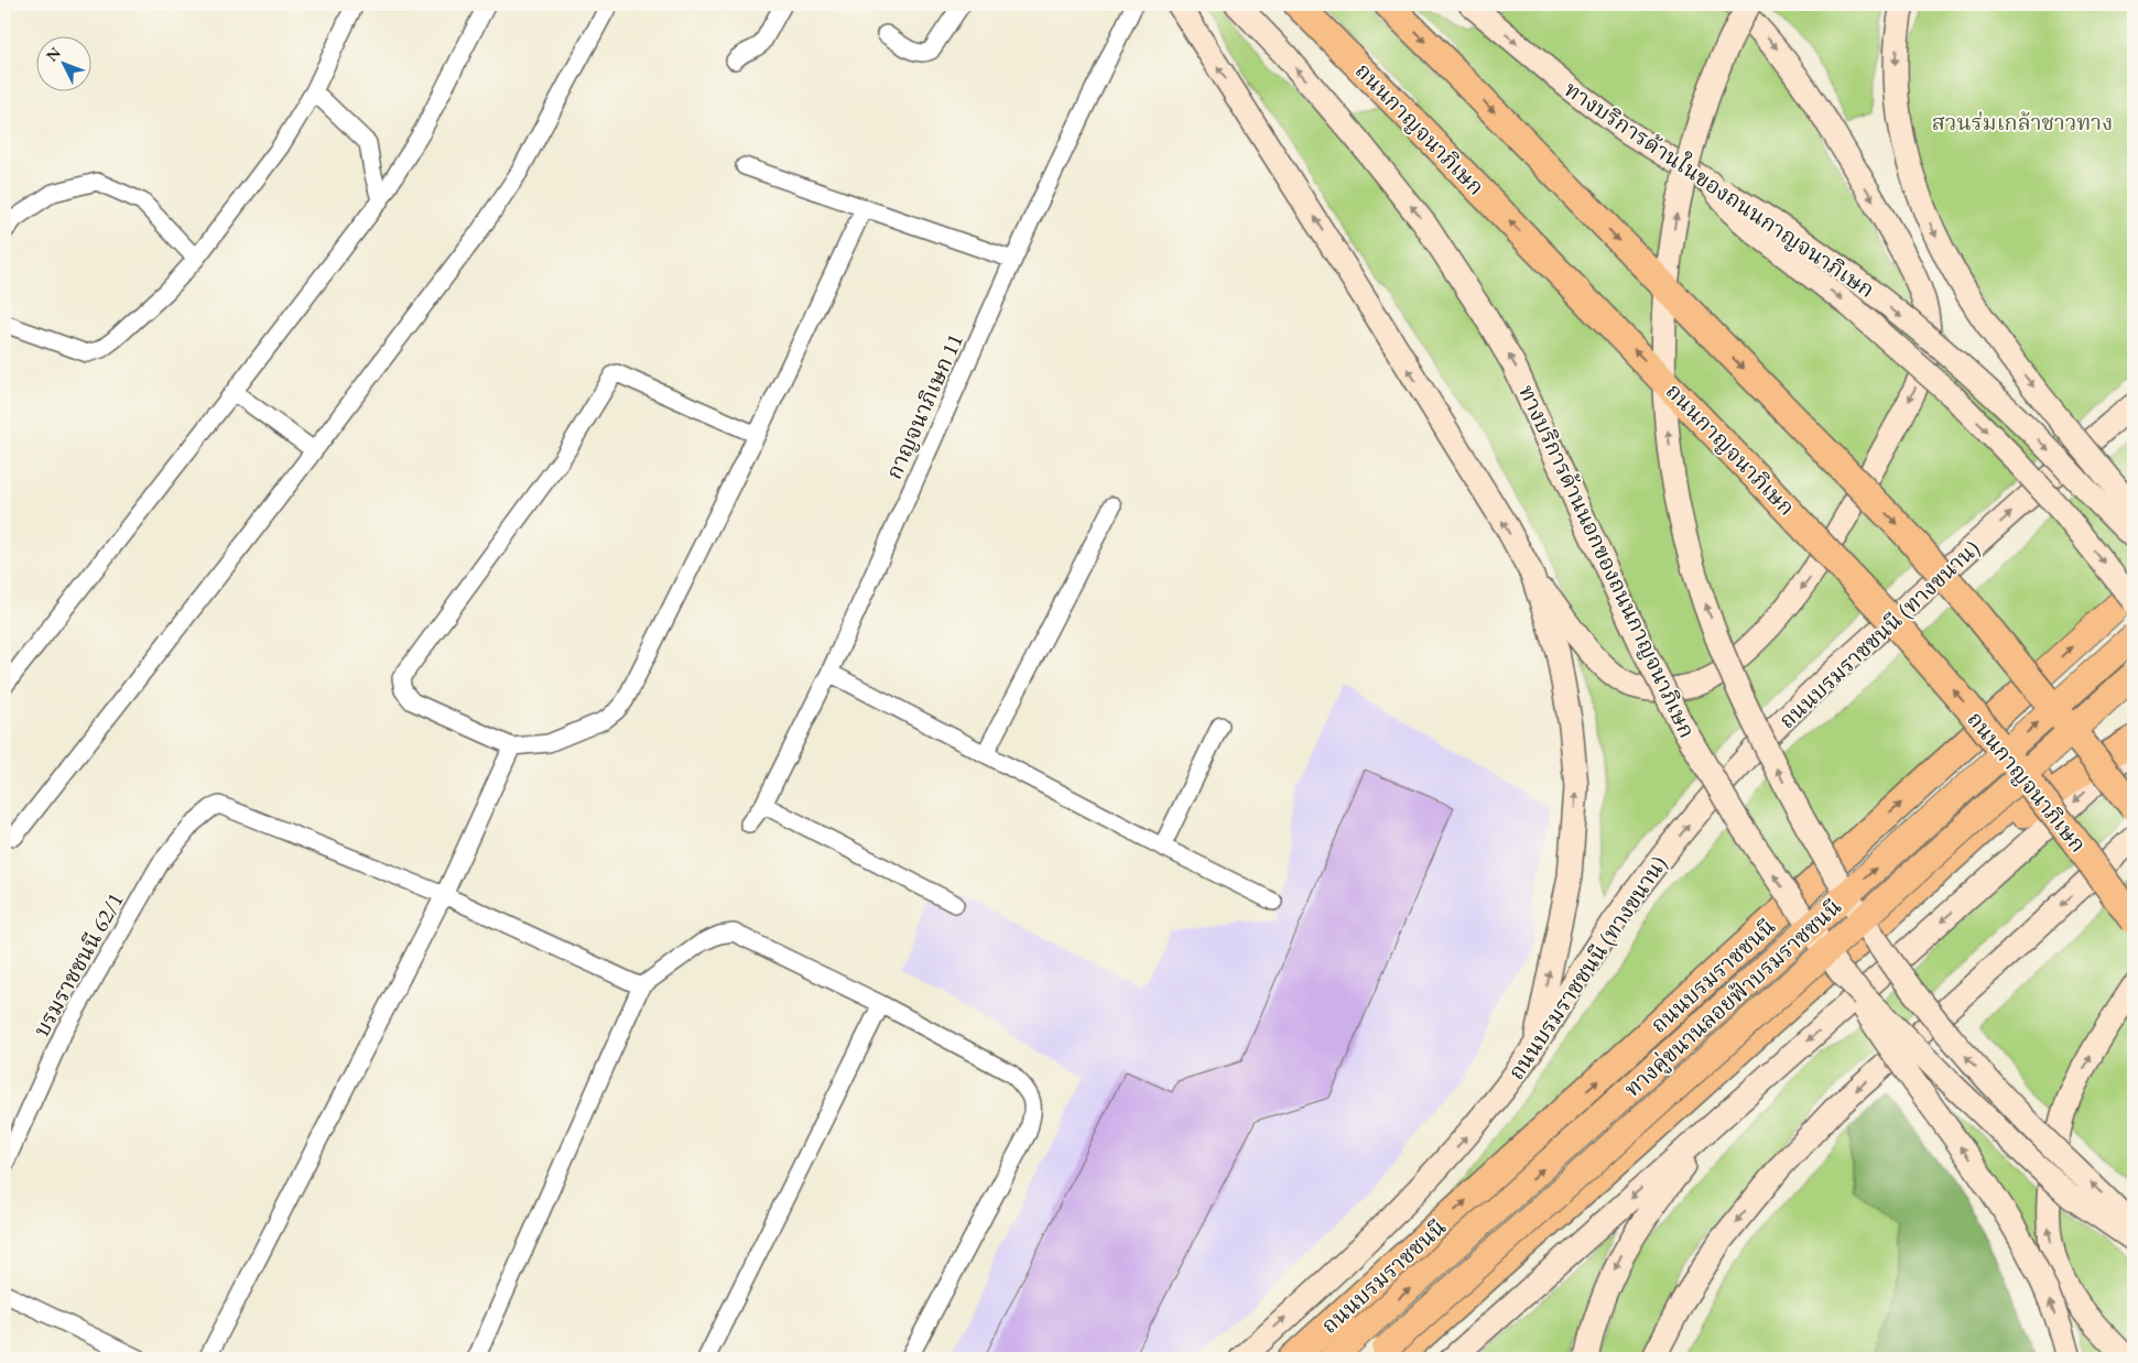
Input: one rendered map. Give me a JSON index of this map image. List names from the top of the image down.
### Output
{
  "streets": {
    "highway": ["ถนนกาญจนาภิเษก", "ถนนบรมราชชนนี"],
    "main road": [
      "ทางบริการด้านในของถนนกาญจนาภิเษก",
      "ทางบริการด้านนอกของถนนกาญจนาภิเษก",
      "ถนนบรมราชชนนี (ทางขนาน)",
      "ทางคู่ขนานลอยฟ้าบรมราชชนนี"
    ],
    "street": ["กาญจนาภิเษก 11", "บรมราชชนนี 62/1"]
  },
  "parks": ["สวนร่มเกล้าชาวทาง"],
  "north": "top left"
}
